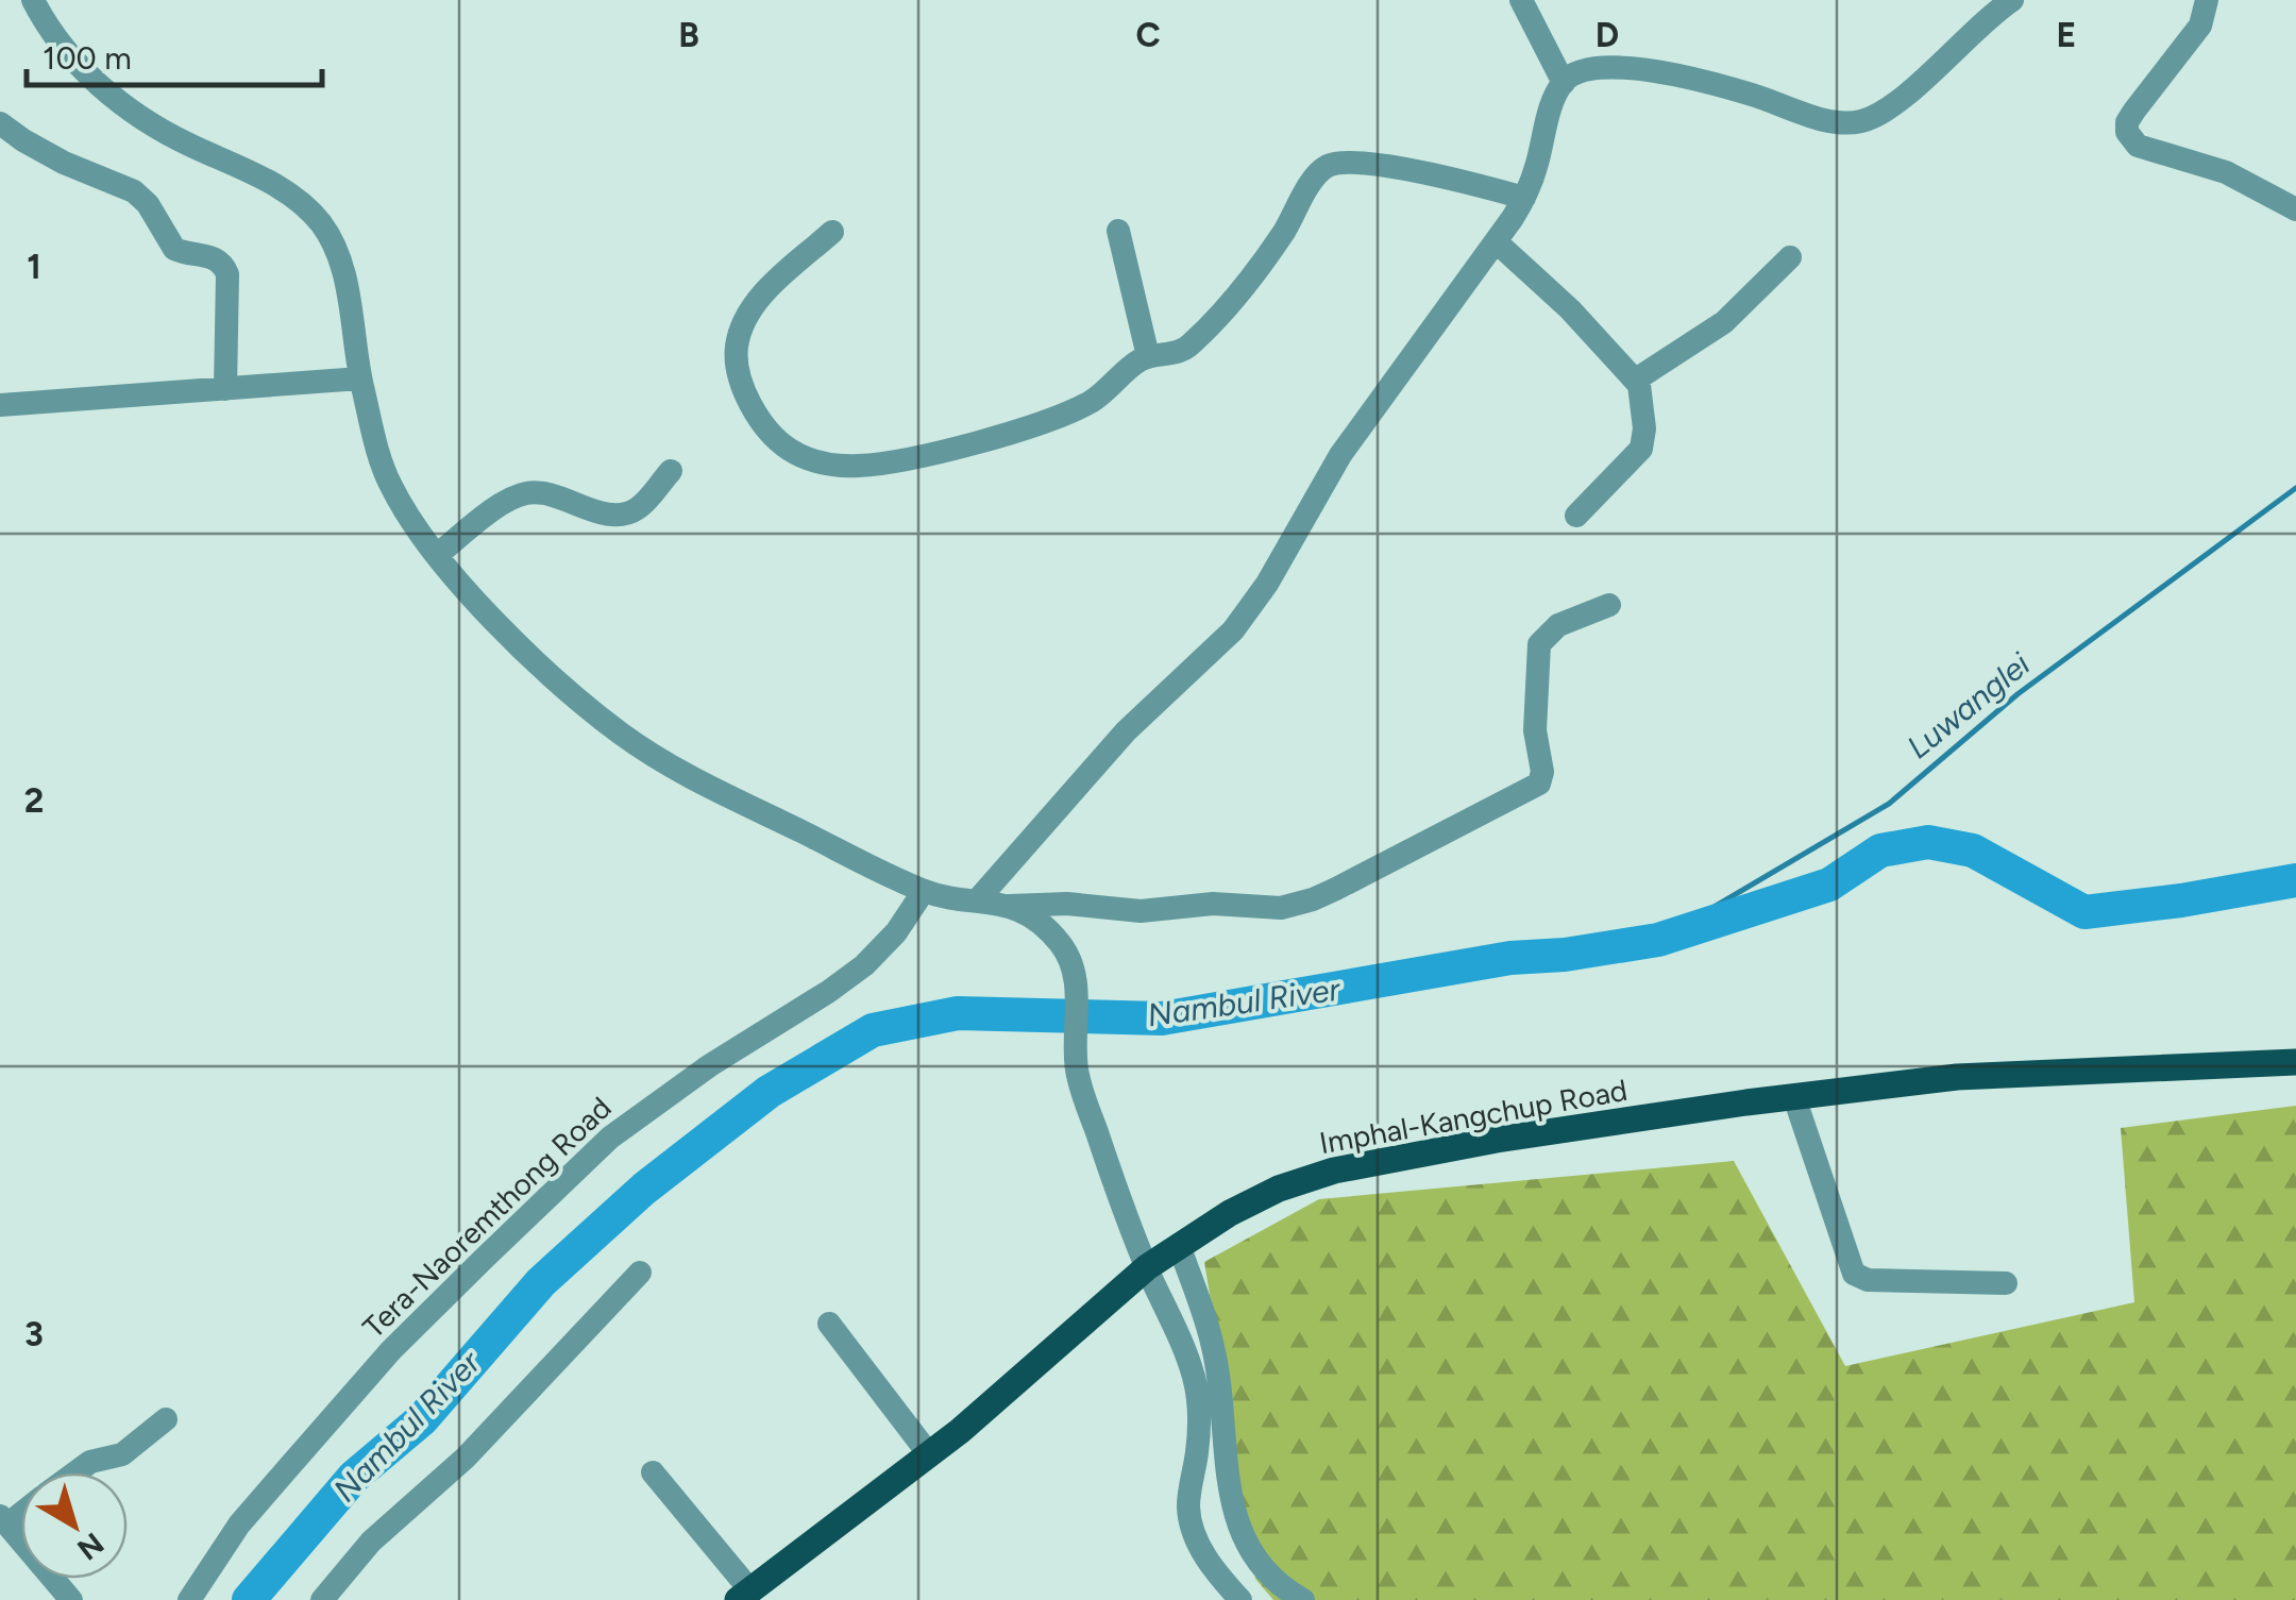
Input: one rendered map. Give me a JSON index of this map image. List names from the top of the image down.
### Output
{
  "streets": {
    "main road": ["Imphal-Kangchup Road"],
    "street": ["Tera-Naoremthong Road"]
  },
  "water": ["Luwanglei", "Nambul River"],
  "scale_bar": "100 m",
  "north": "bottom right",
  "grid": {
    "columns": [
      "B",
      "C",
      "D",
      "E"
    ],
    "rows": ["1", "2", "3"]
  }
}
